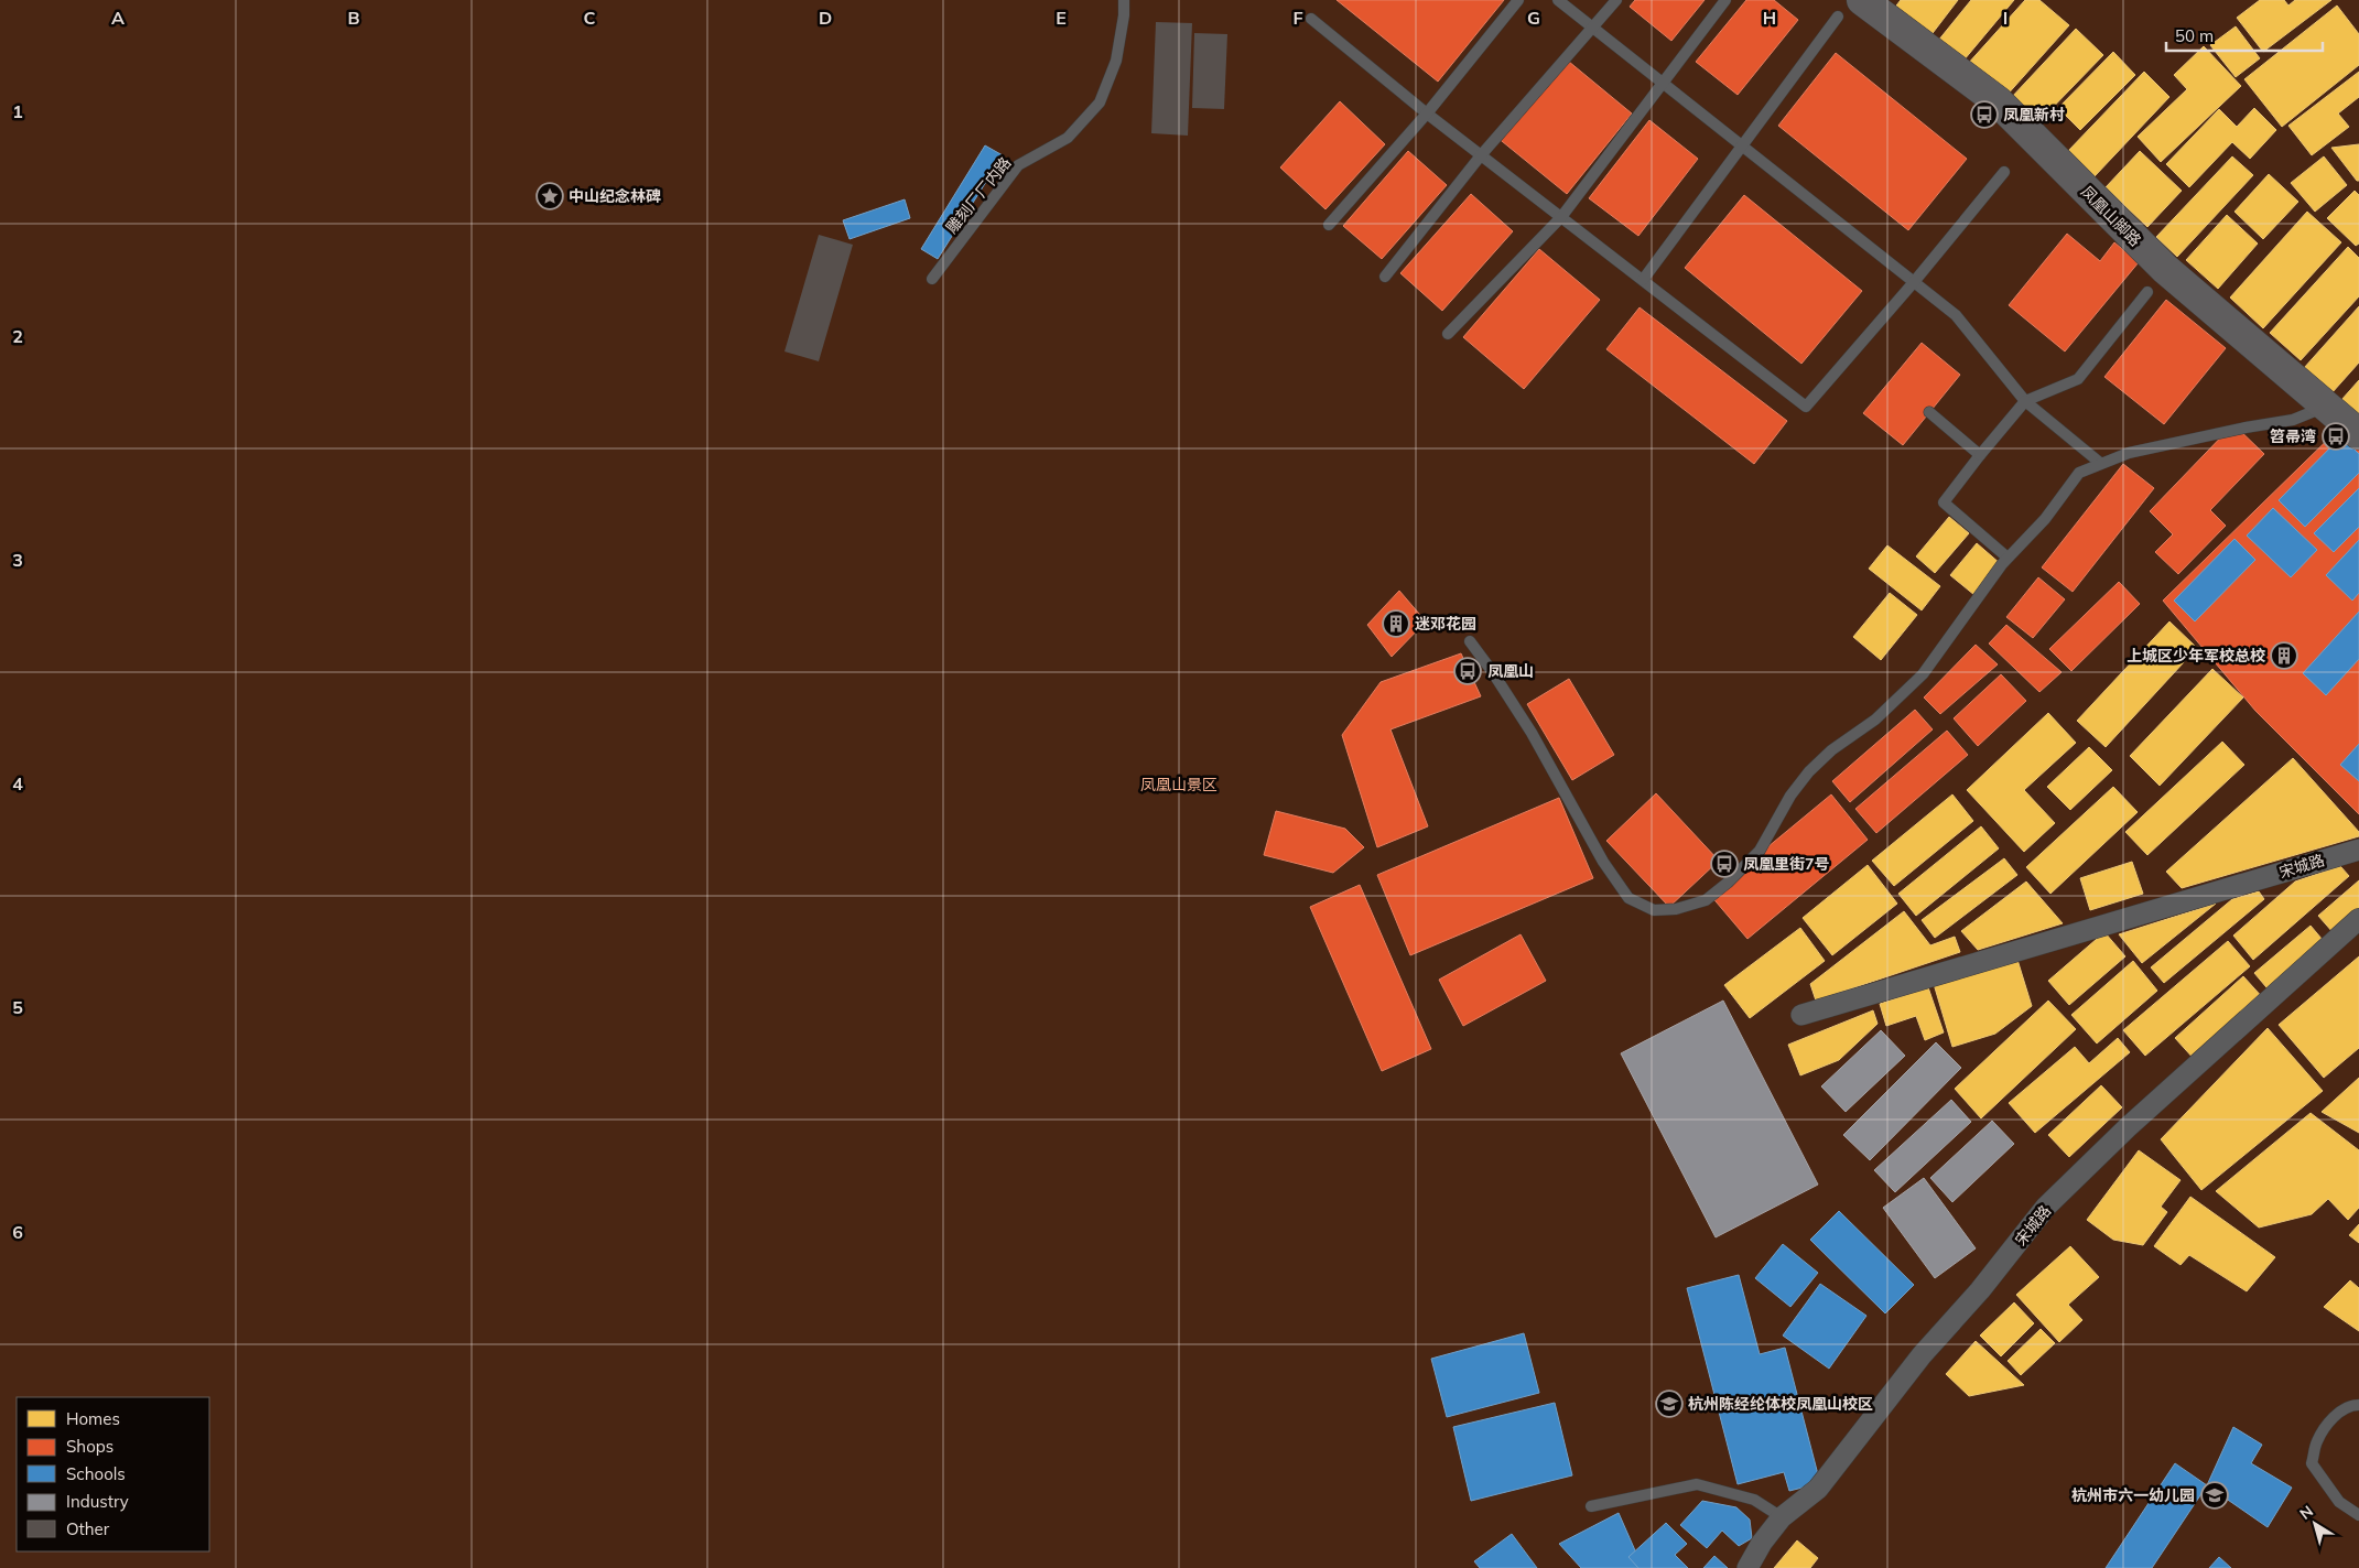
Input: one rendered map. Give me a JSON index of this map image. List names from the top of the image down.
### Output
{
  "streets": {
    "street": ["凤凰山脚路", "宋城路"],
    "lane": ["雕刻厂厂内路"]
  },
  "parks": ["凤凰山景区"],
  "places": {
    "bus stop": [
      "凤凰新村",
      "笤帚湾",
      "凤凰山",
      "凤凰里街7号"
    ],
    "place": ["中山纪念林碑"],
    "building": ["迷邓花园", "上城区少年军校总校"],
    "school or university": ["杭州陈经纶体校凤凰山校区", "杭州市六一幼儿园"]
  },
  "legend": [
    "Homes",
    "Shops",
    "Schools",
    "Industry",
    "Other"
  ],
  "scale_bar": "50 m",
  "north": "top left",
  "grid": {
    "columns": [
      "A",
      "B",
      "C",
      "D",
      "E",
      "F",
      "G",
      "H",
      "I"
    ],
    "rows": [
      "1",
      "2",
      "3",
      "4",
      "5",
      "6"
    ]
  }
}
